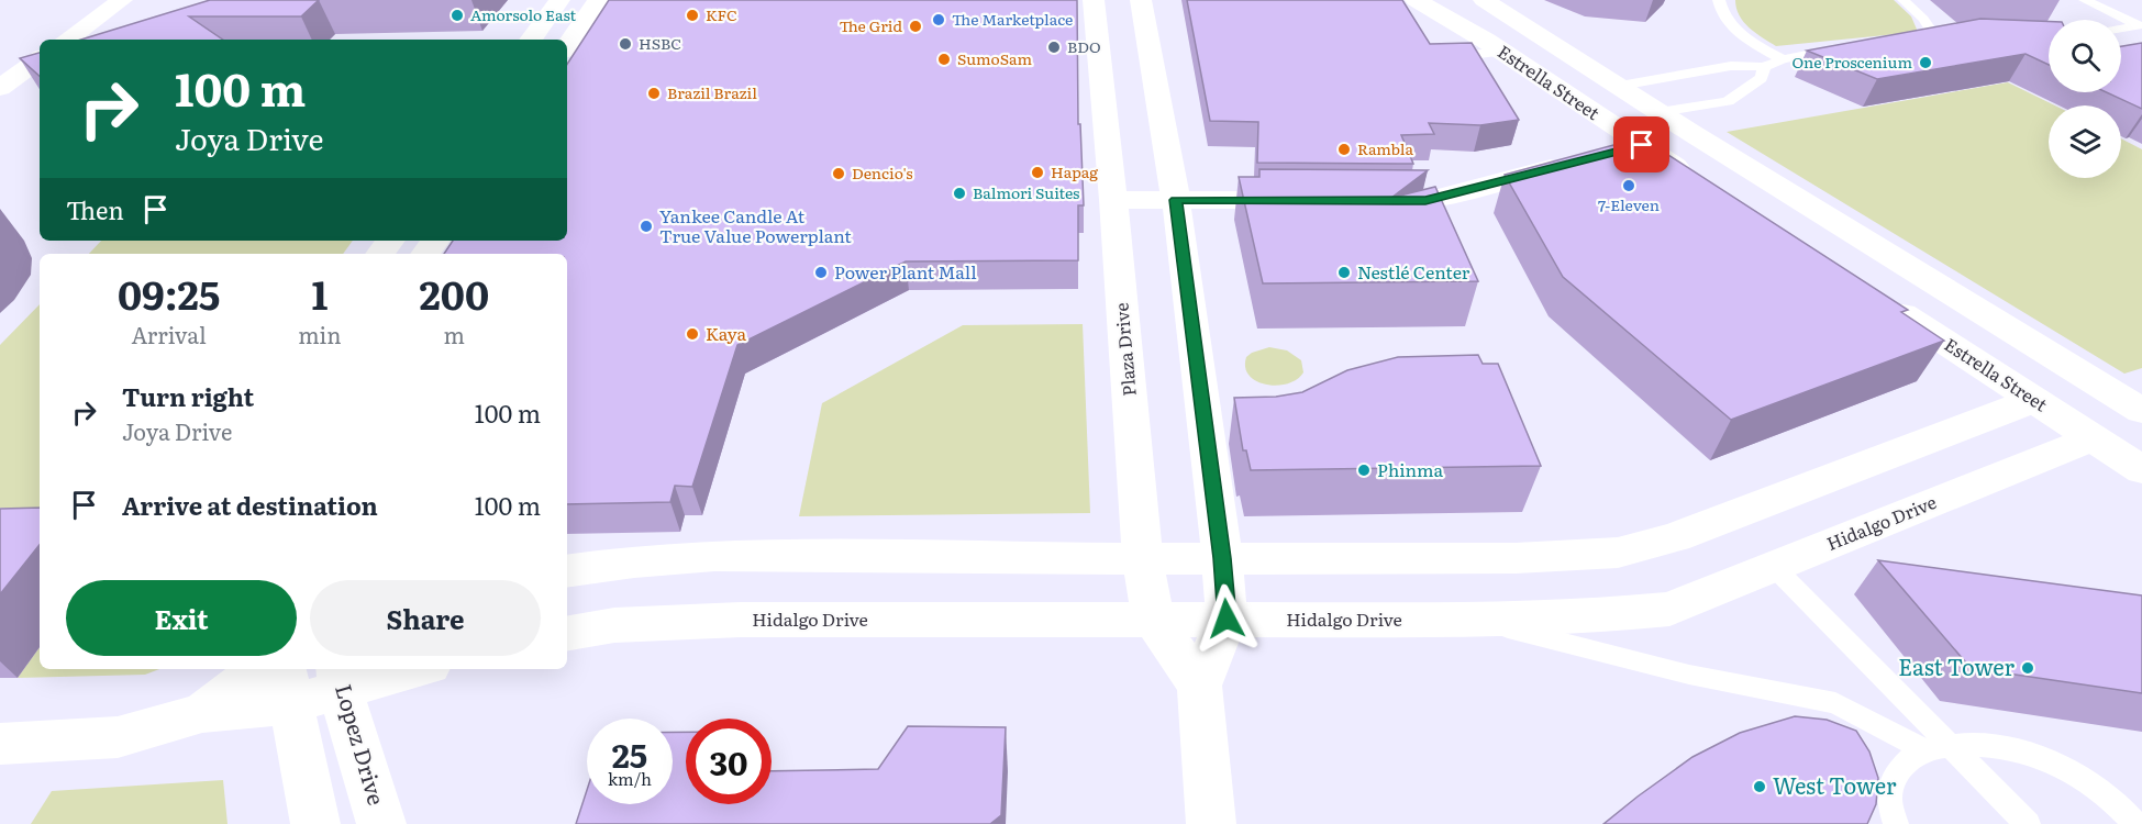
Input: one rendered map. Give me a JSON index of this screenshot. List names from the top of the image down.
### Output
{
  "streets": {
    "street": [
      "Estrella Street",
      "Plaza Drive",
      "Hidalgo Drive",
      "Lopez Drive"
    ]
  },
  "crossings": [
    ["Estrella Street", "Hidalgo Drive"],
    ["Plaza Drive", "Hidalgo Drive"]
  ],
  "places": [
    "Amorsolo East",
    "KFC",
    "The Marketplace",
    "The Grid",
    "HSBC",
    "BDO",
    "SumoSam",
    "One Proscenium",
    "Brazil Brazil",
    "Rambla",
    "Hapag",
    "Dencio's",
    "7-Eleven",
    "Balmori Suites",
    "Yankee Candle At True Value Powerplant",
    "Power Plant Mall",
    "Nestlé Center",
    "Kaya",
    "Phinma",
    "East Tower",
    "West Tower"
  ],
  "page": {
    "turn": ["100 m", "Joya Drive"],
    "then": "Then",
    "eta": [
      "09:25",
      "Arrival",
      "1",
      "min",
      "200",
      "m"
    ],
    "list": [
      {
        "name": "Turn right",
        "note": "Joya Drive",
        "value": "100 m"
      },
      {
        "name": "Arrive at destination",
        "value": "100 m"
      }
    ],
    "buttons": ["Exit", "Share"],
    "speed": "25 km/h",
    "limit": "30"
  }
}
